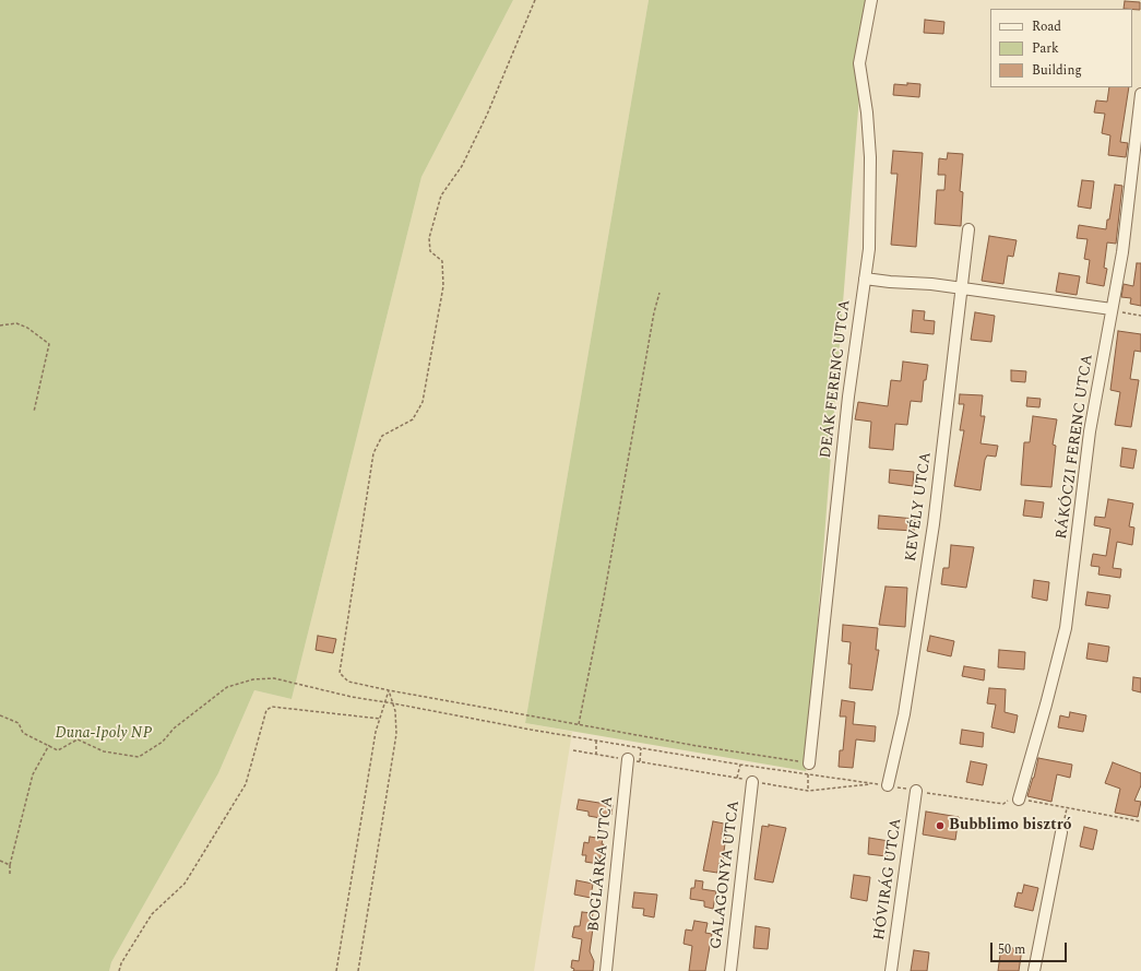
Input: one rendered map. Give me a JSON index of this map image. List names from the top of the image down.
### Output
{
  "streets": {
    "street": [
      "DEÁK FERENC UTCA",
      "RÁKÓCZI FERENC UTCA",
      "KEVÉLY UTCA",
      "BOGLÁRKA UTCA",
      "GALAGONYA UTCA",
      "HÓVIRÁG UTCA"
    ]
  },
  "parks": ["Duna-Ipoly NP"],
  "places": ["Bubblimo bisztró"],
  "legend": ["Road", "Park", "Building"],
  "scale_bar": "50 m"
}
